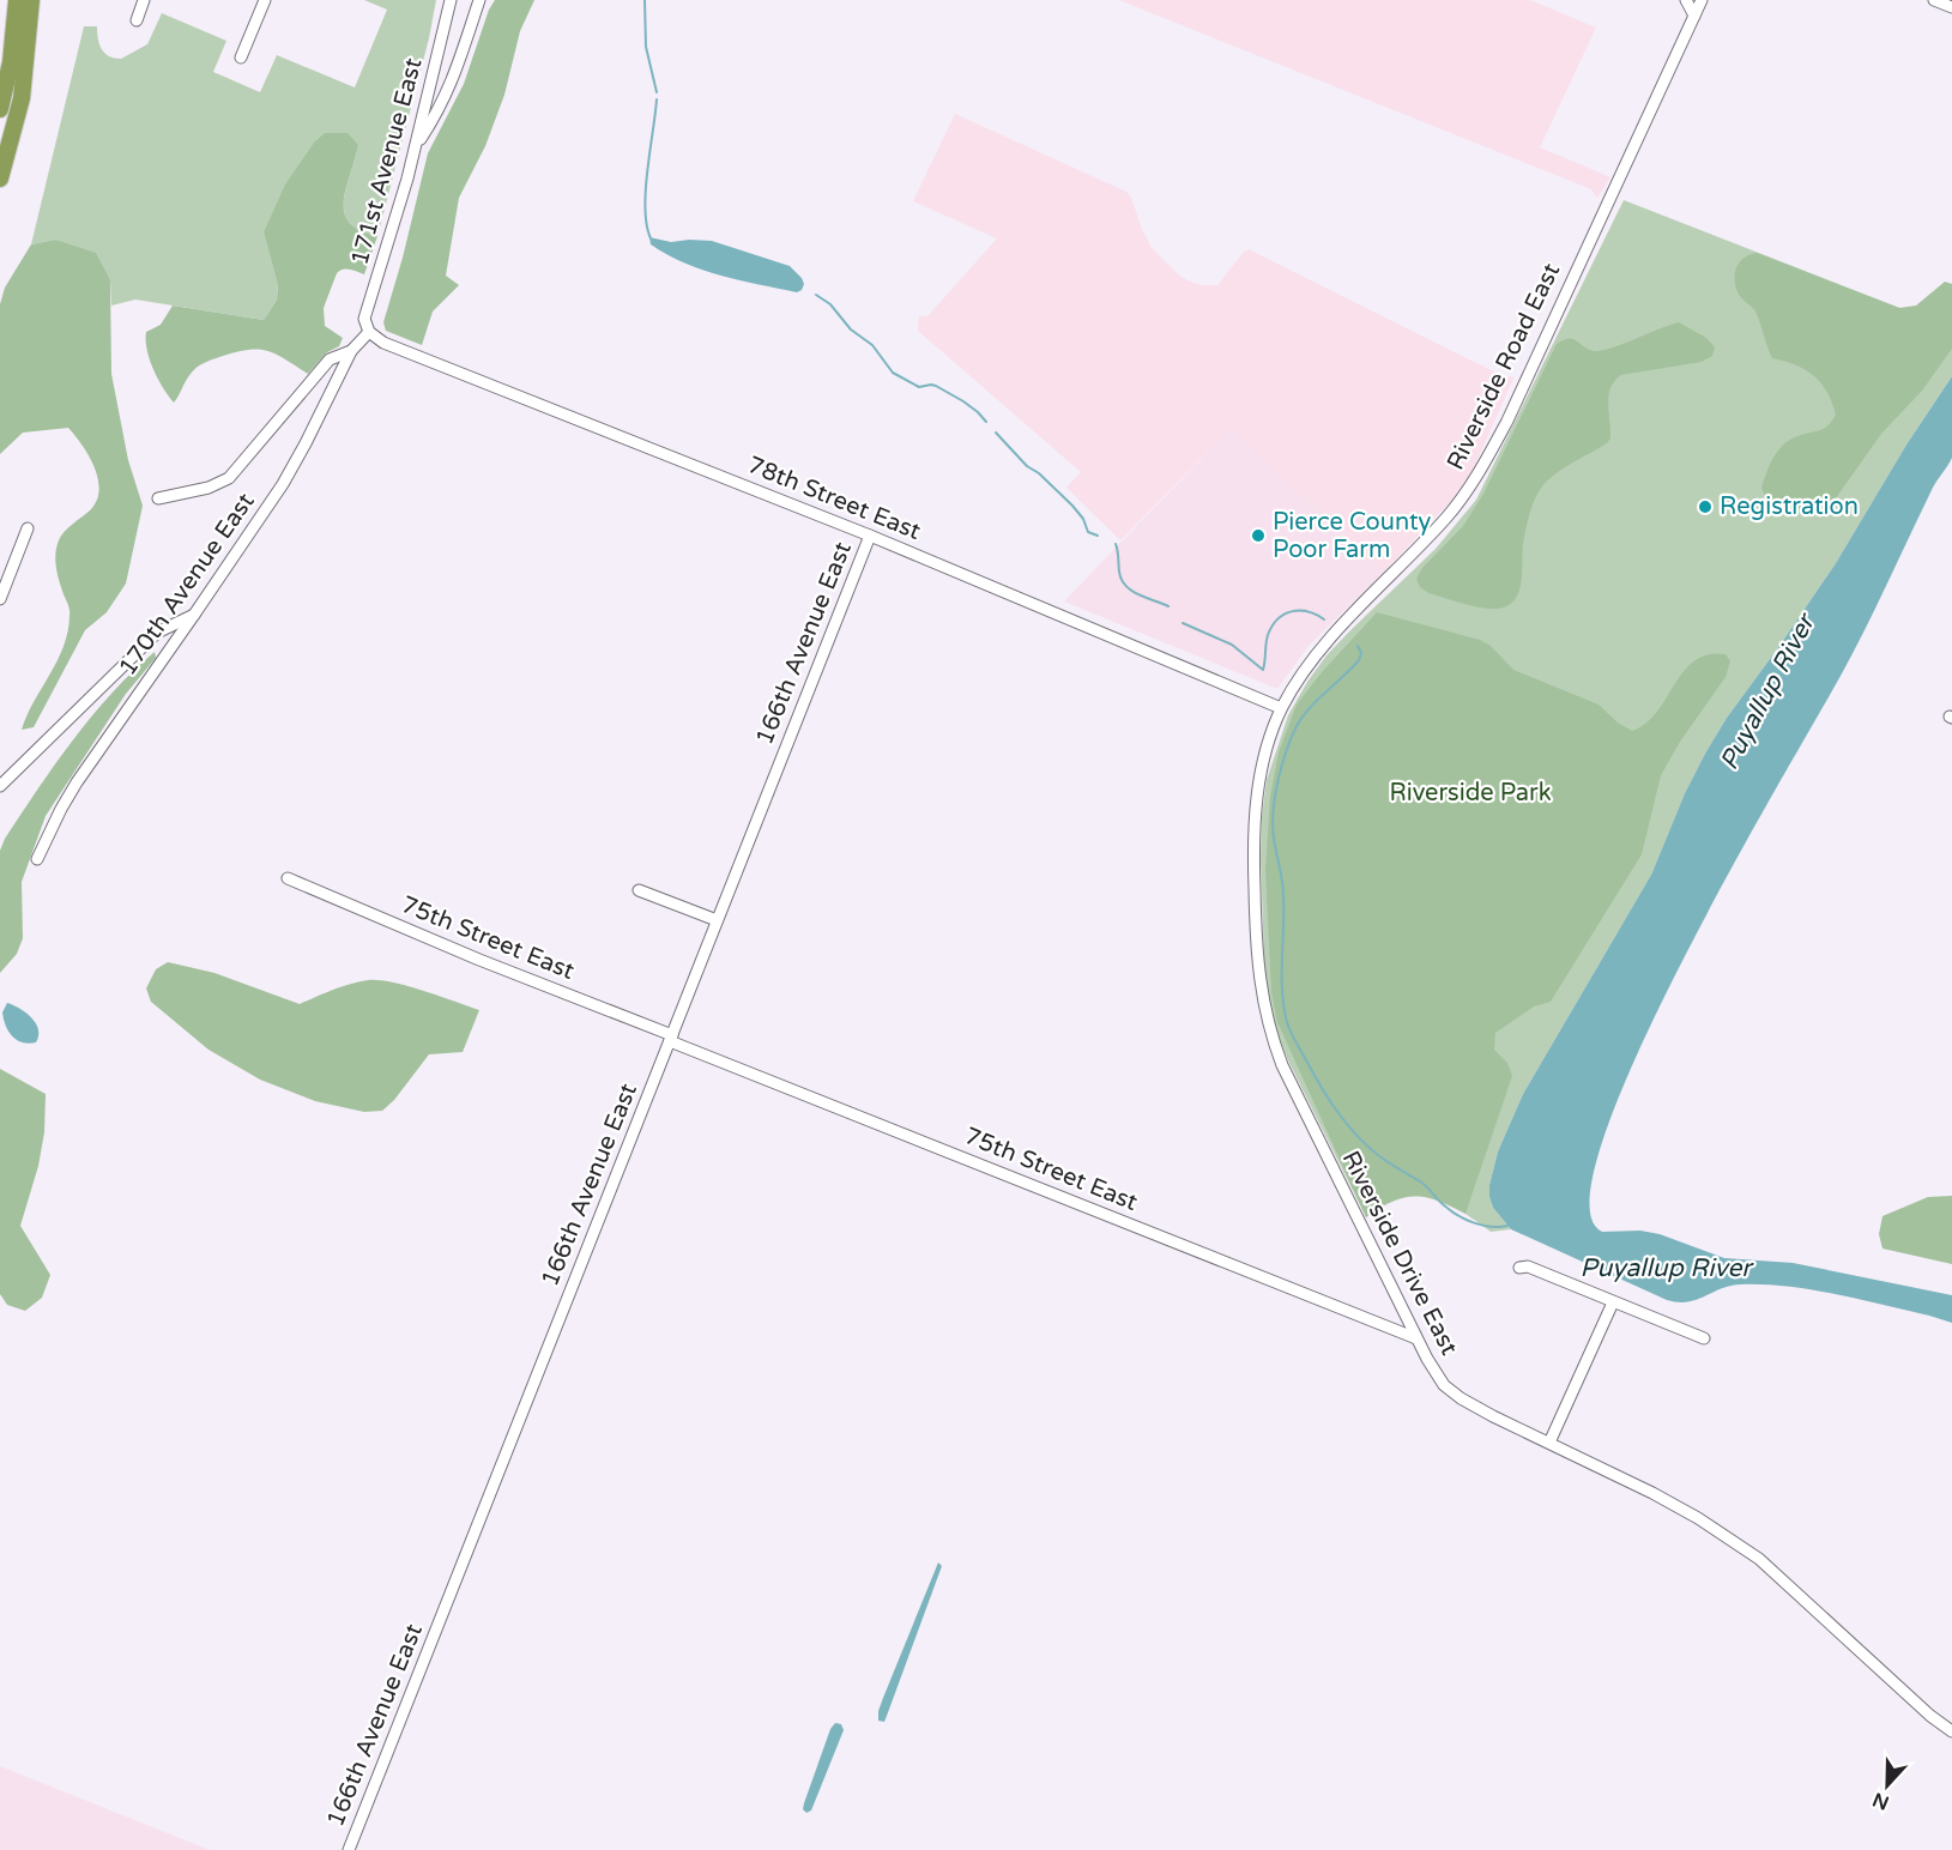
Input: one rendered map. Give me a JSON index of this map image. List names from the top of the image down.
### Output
{
  "streets": {
    "street": [
      "171st Avenue East",
      "Riverside Road East",
      "78th Street East",
      "170th Avenue East",
      "166th Avenue East",
      "75th Street East",
      "Riverside Drive East"
    ]
  },
  "crossings": [
    ["171st Avenue East", "78th Street East"],
    ["171st Avenue East", "170th Avenue East"],
    ["Riverside Road East", "78th Street East"],
    ["Riverside Road East", "Riverside Drive East"],
    ["78th Street East", "170th Avenue East"],
    ["78th Street East", "166th Avenue East"],
    ["78th Street East", "Riverside Drive East"],
    ["166th Avenue East", "75th Street East"],
    ["75th Street East", "Riverside Drive East"]
  ],
  "water": ["Puyallup River"],
  "parks": ["Riverside Park"],
  "places": ["Registration", "Pierce County Poor Farm"],
  "north": "bottom"
}
